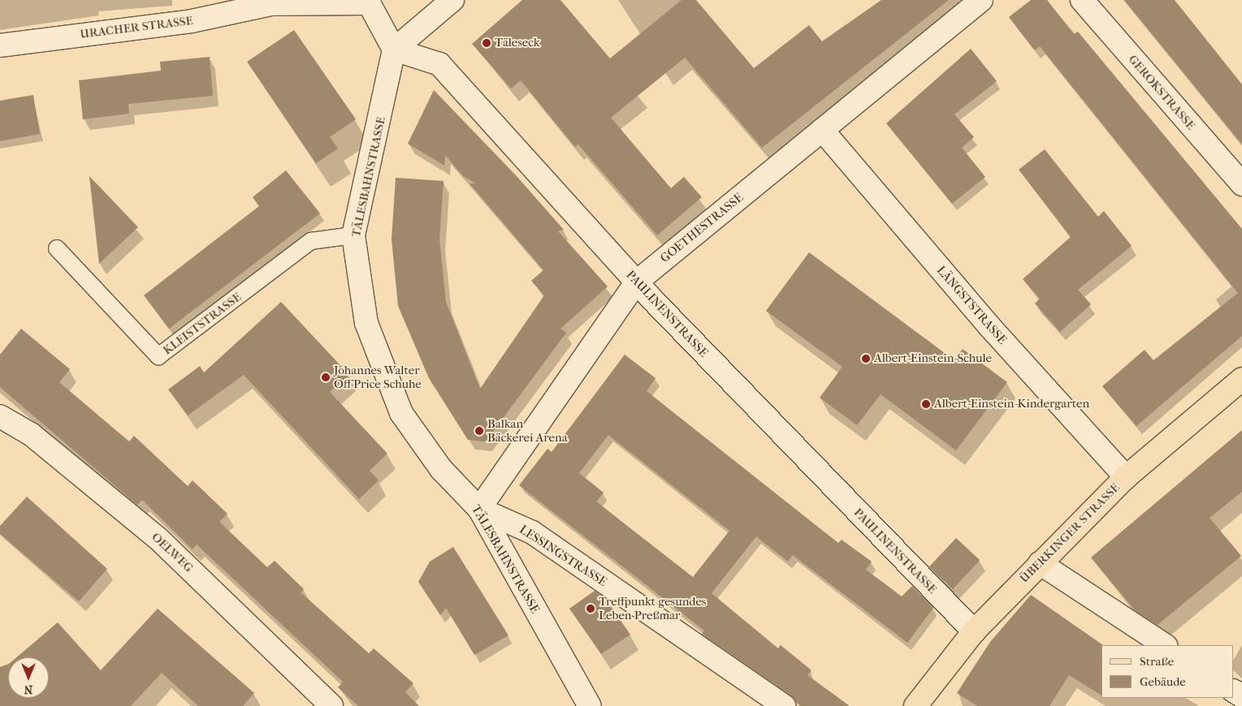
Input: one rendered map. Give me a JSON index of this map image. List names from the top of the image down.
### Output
{
  "streets": {
    "main road": ["ÜBERKINGER STRASSE"],
    "street": [
      "URACHER STRASSE",
      "GEROKSTRASSE",
      "TÄLESBAHNSTRASSE",
      "GOETHESTRASSE",
      "LÄNGSTSTRASSE",
      "PAULINENSTRASSE",
      "OELWEG",
      "LESSINGSTRASSE"
    ],
    "lane": ["KLEISTSTRASSE"]
  },
  "crossings": [
    ["TÄLESBAHNSTRASSE", "GOETHESTRASSE"],
    ["TÄLESBAHNSTRASSE", "PAULINENSTRASSE"],
    ["TÄLESBAHNSTRASSE", "KLEISTSTRASSE"],
    ["TÄLESBAHNSTRASSE", "LESSINGSTRASSE"],
    ["GOETHESTRASSE", "LÄNGSTSTRASSE"],
    ["GOETHESTRASSE", "PAULINENSTRASSE"],
    ["GOETHESTRASSE", "LESSINGSTRASSE"],
    ["LÄNGSTSTRASSE", "ÜBERKINGER STRASSE"],
    ["PAULINENSTRASSE", "ÜBERKINGER STRASSE"]
  ],
  "places": [
    "Täleseck",
    "Albert-Einstein-Schule",
    "Johannes Walter Off Price Schuhe",
    "Albert-Einstein-Kindergarten",
    "Balkan Bäckerei Arena",
    "Treffpunkt gesundes Leben Preßmar"
  ],
  "legend": ["Straße", "Gebäude"],
  "north": "bottom"
}
